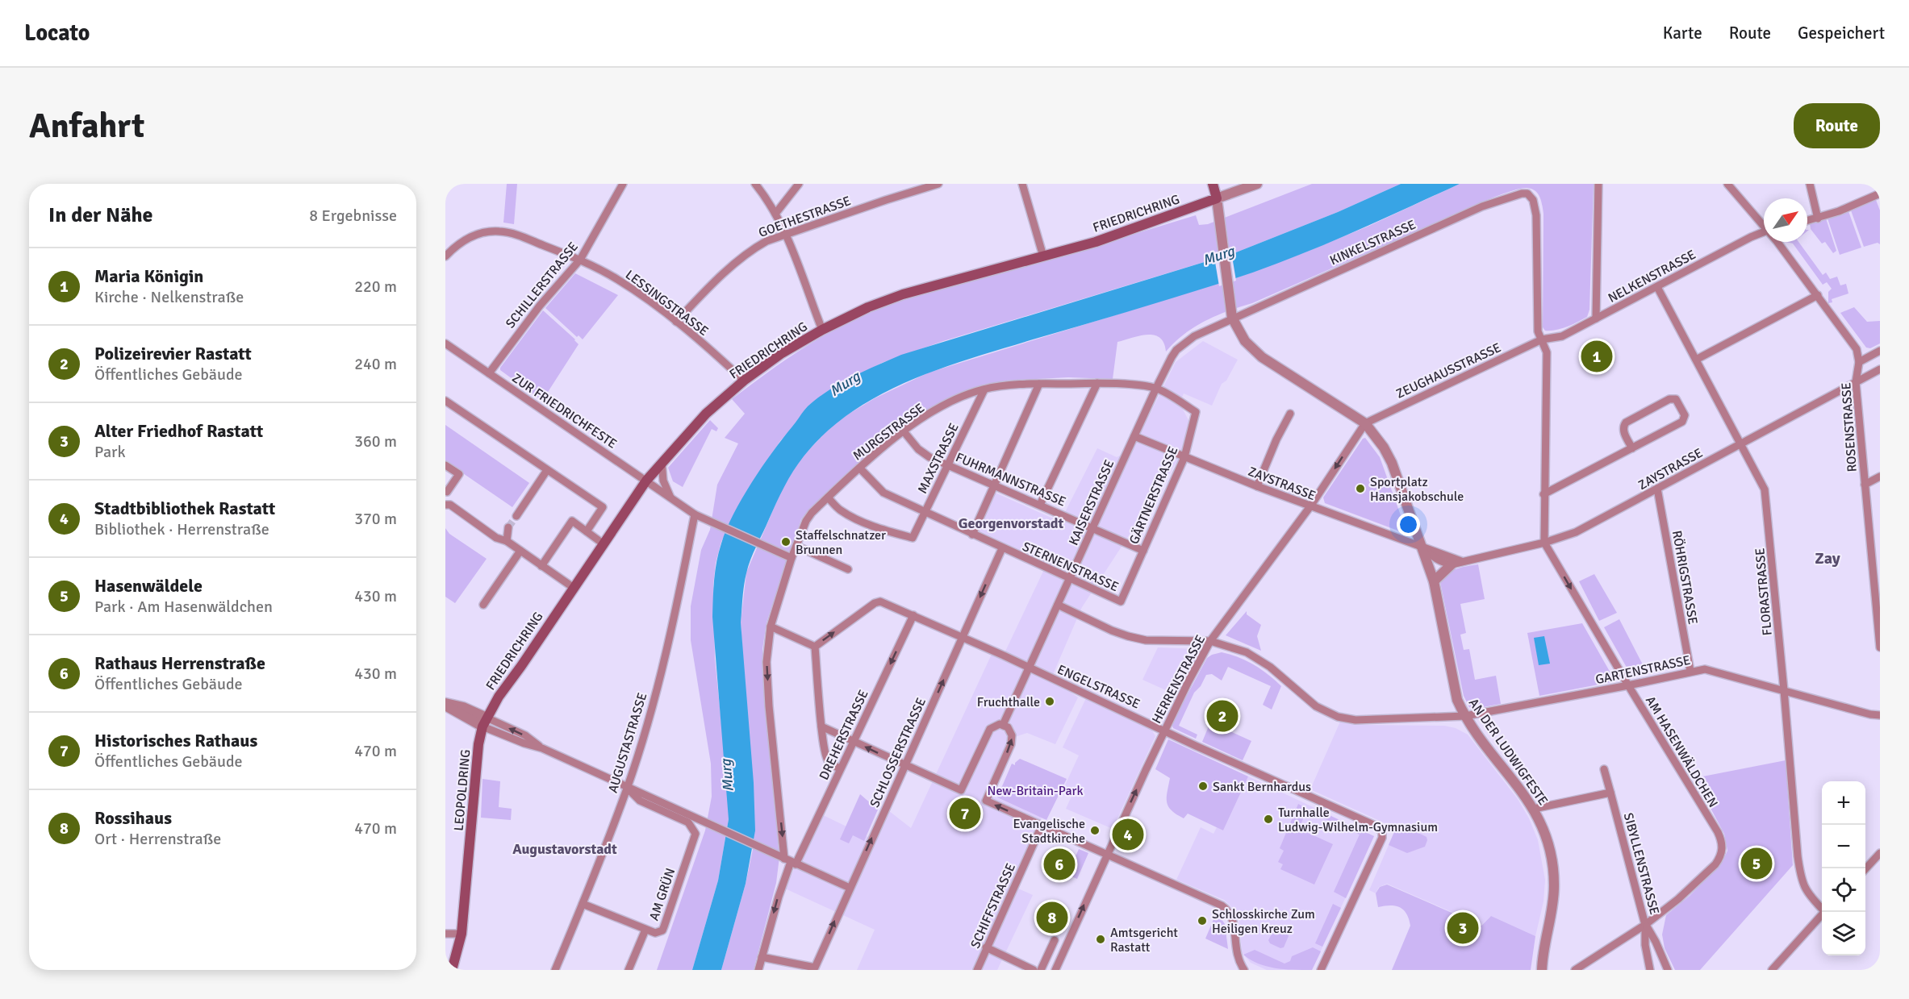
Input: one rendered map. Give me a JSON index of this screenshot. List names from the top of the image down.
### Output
{
  "streets": {
    "main road": ["FRIEDRICHRING", "LEOPOLDRING"],
    "street": [
      "GOETHESTRASSE",
      "KINKELSTRASSE",
      "NELKENSTRASSE",
      "SCHILLERSTRASSE",
      "LESSINGSTRASSE",
      "ZEUGHAUSSTRASSE",
      "ZUR FRIEDRICHFESTE",
      "ROSENSTRASSE",
      "MURGSTRASSE",
      "MAXSTRASSE",
      "ZAYSTRASSE",
      "FUHRMANNSTRASSE",
      "GÄRTNERSTRASSE",
      "KAISERSTRASSE",
      "STERNENSTRASSE",
      "RÖHRIGSTRASSE",
      "FLORASTRASSE",
      "GARTENSTRASSE",
      "HERRENSTRASSE",
      "ENGELSTRASSE",
      "DREHERSTRASSE",
      "AUGUSTASTRASSE",
      "AN DER LUDWIGFESTE",
      "AM HASENWÄLDCHEN",
      "SCHLOSSERSTRASSE",
      "SIBYLLENSTRASSE",
      "AM GRÜN",
      "SCHIFFSTRASSE"
    ]
  },
  "crossings": [
    ["FRIEDRICHRING", "LESSINGSTRASSE"],
    ["FRIEDRICHRING", "ZUR FRIEDRICHFESTE"],
    ["FRIEDRICHRING", "AN DER LUDWIGFESTE"],
    ["FRIEDRICHRING", "LEOPOLDRING"],
    ["GOETHESTRASSE", "LESSINGSTRASSE"],
    ["KINKELSTRASSE", "KAISERSTRASSE"],
    ["KINKELSTRASSE", "AN DER LUDWIGFESTE"],
    ["KINKELSTRASSE", "AM HASENWÄLDCHEN"],
    ["NELKENSTRASSE", "ZEUGHAUSSTRASSE"],
    ["NELKENSTRASSE", "FLORASTRASSE"],
    ["NELKENSTRASSE", "AM HASENWÄLDCHEN"],
    ["SCHILLERSTRASSE", "LESSINGSTRASSE"],
    ["SCHILLERSTRASSE", "ZUR FRIEDRICHFESTE"],
    ["ZEUGHAUSSTRASSE", "HERRENSTRASSE"],
    ["ZEUGHAUSSTRASSE", "AN DER LUDWIGFESTE"],
    ["ZEUGHAUSSTRASSE", "AM HASENWÄLDCHEN"],
    ["ZUR FRIEDRICHFESTE", "MURGSTRASSE"],
    ["ZUR FRIEDRICHFESTE", "AUGUSTASTRASSE"],
    ["ROSENSTRASSE", "ZAYSTRASSE"],
    ["MURGSTRASSE", "MAXSTRASSE"],
    ["MURGSTRASSE", "FUHRMANNSTRASSE"],
    ["MURGSTRASSE", "GÄRTNERSTRASSE"],
    ["MURGSTRASSE", "KAISERSTRASSE"],
    ["MURGSTRASSE", "STERNENSTRASSE"],
    ["MURGSTRASSE", "DREHERSTRASSE"],
    ["MURGSTRASSE", "SCHLOSSERSTRASSE"],
    ["MAXSTRASSE", "FUHRMANNSTRASSE"],
    ["MAXSTRASSE", "STERNENSTRASSE"],
    ["ZAYSTRASSE", "GÄRTNERSTRASSE"],
    ["ZAYSTRASSE", "KAISERSTRASSE"],
    ["ZAYSTRASSE", "RÖHRIGSTRASSE"],
    ["ZAYSTRASSE", "FLORASTRASSE"],
    ["ZAYSTRASSE", "HERRENSTRASSE"],
    ["ZAYSTRASSE", "AN DER LUDWIGFESTE"],
    ["ZAYSTRASSE", "AM HASENWÄLDCHEN"],
    ["FUHRMANNSTRASSE", "GÄRTNERSTRASSE"],
    ["FUHRMANNSTRASSE", "KAISERSTRASSE"],
    ["GÄRTNERSTRASSE", "KAISERSTRASSE"],
    ["GÄRTNERSTRASSE", "STERNENSTRASSE"],
    ["KAISERSTRASSE", "STERNENSTRASSE"],
    ["KAISERSTRASSE", "GARTENSTRASSE"],
    ["KAISERSTRASSE", "ENGELSTRASSE"],
    ["KAISERSTRASSE", "AN DER LUDWIGFESTE"],
    ["KAISERSTRASSE", "SCHLOSSERSTRASSE"],
    ["STERNENSTRASSE", "SCHLOSSERSTRASSE"],
    ["RÖHRIGSTRASSE", "GARTENSTRASSE"],
    ["FLORASTRASSE", "GARTENSTRASSE"],
    ["GARTENSTRASSE", "HERRENSTRASSE"],
    ["GARTENSTRASSE", "AN DER LUDWIGFESTE"],
    ["GARTENSTRASSE", "AM HASENWÄLDCHEN"],
    ["HERRENSTRASSE", "ENGELSTRASSE"],
    ["HERRENSTRASSE", "AN DER LUDWIGFESTE"],
    ["ENGELSTRASSE", "DREHERSTRASSE"],
    ["ENGELSTRASSE", "SCHLOSSERSTRASSE"],
    ["AUGUSTASTRASSE", "AM GRÜN"],
    ["AM HASENWÄLDCHEN", "SIBYLLENSTRASSE"]
  ],
  "one_way": ["MURGSTRASSE", "DREHERSTRASSE"],
  "districts": ["Georgenvorstadt", "Zay", "Augustavorstadt"],
  "water": ["Murg"],
  "parks": ["New-Britain-Park"],
  "places": [
    "Sportplatz Hansjakobschule",
    "Staffelschnatzer Brunnen",
    "Fruchthalle",
    "Sankt Bernhardus",
    "Turnhalle Ludwig-Wilhelm-Gymnasium",
    "Evangelische Stadtkirche",
    "Schlosskirche Zum Heiligen Kreuz",
    "Amtsgericht Rastatt"
  ],
  "north": "top right",
  "page": {
    "header": "Locato",
    "nav": ["Karte", "Route", "Gespeichert"],
    "buttons": "Route",
    "title": "Anfahrt",
    "heading": ["In der Nähe", "8 Ergebnisse"],
    "list": [
      {
        "mark": "1",
        "name": "Maria Königin",
        "note": "Kirche · Nelkenstraße",
        "value": "220 m"
      },
      {
        "mark": "2",
        "name": "Polizeirevier Rastatt",
        "note": "Öffentliches Gebäude",
        "value": "240 m"
      },
      {
        "mark": "3",
        "name": "Alter Friedhof Rastatt",
        "note": "Park",
        "value": "360 m"
      },
      {
        "mark": "4",
        "name": "Stadtbibliothek Rastatt",
        "note": "Bibliothek · Herrenstraße",
        "value": "370 m"
      },
      {
        "mark": "5",
        "name": "Hasenwäldele",
        "note": "Park · Am Hasenwäldchen",
        "value": "430 m"
      },
      {
        "mark": "6",
        "name": "Rathaus Herrenstraße",
        "note": "Öffentliches Gebäude",
        "value": "430 m"
      },
      {
        "mark": "7",
        "name": "Historisches Rathaus",
        "note": "Öffentliches Gebäude",
        "value": "470 m"
      },
      {
        "mark": "8",
        "name": "Rossihaus",
        "note": "Ort · Herrenstraße",
        "value": "470 m"
      }
    ],
    "pins": [
      "1",
      "2",
      "7",
      "4",
      "5",
      "6",
      "8",
      "3"
    ],
    "map_buttons": ["+", "−"]
  }
}
